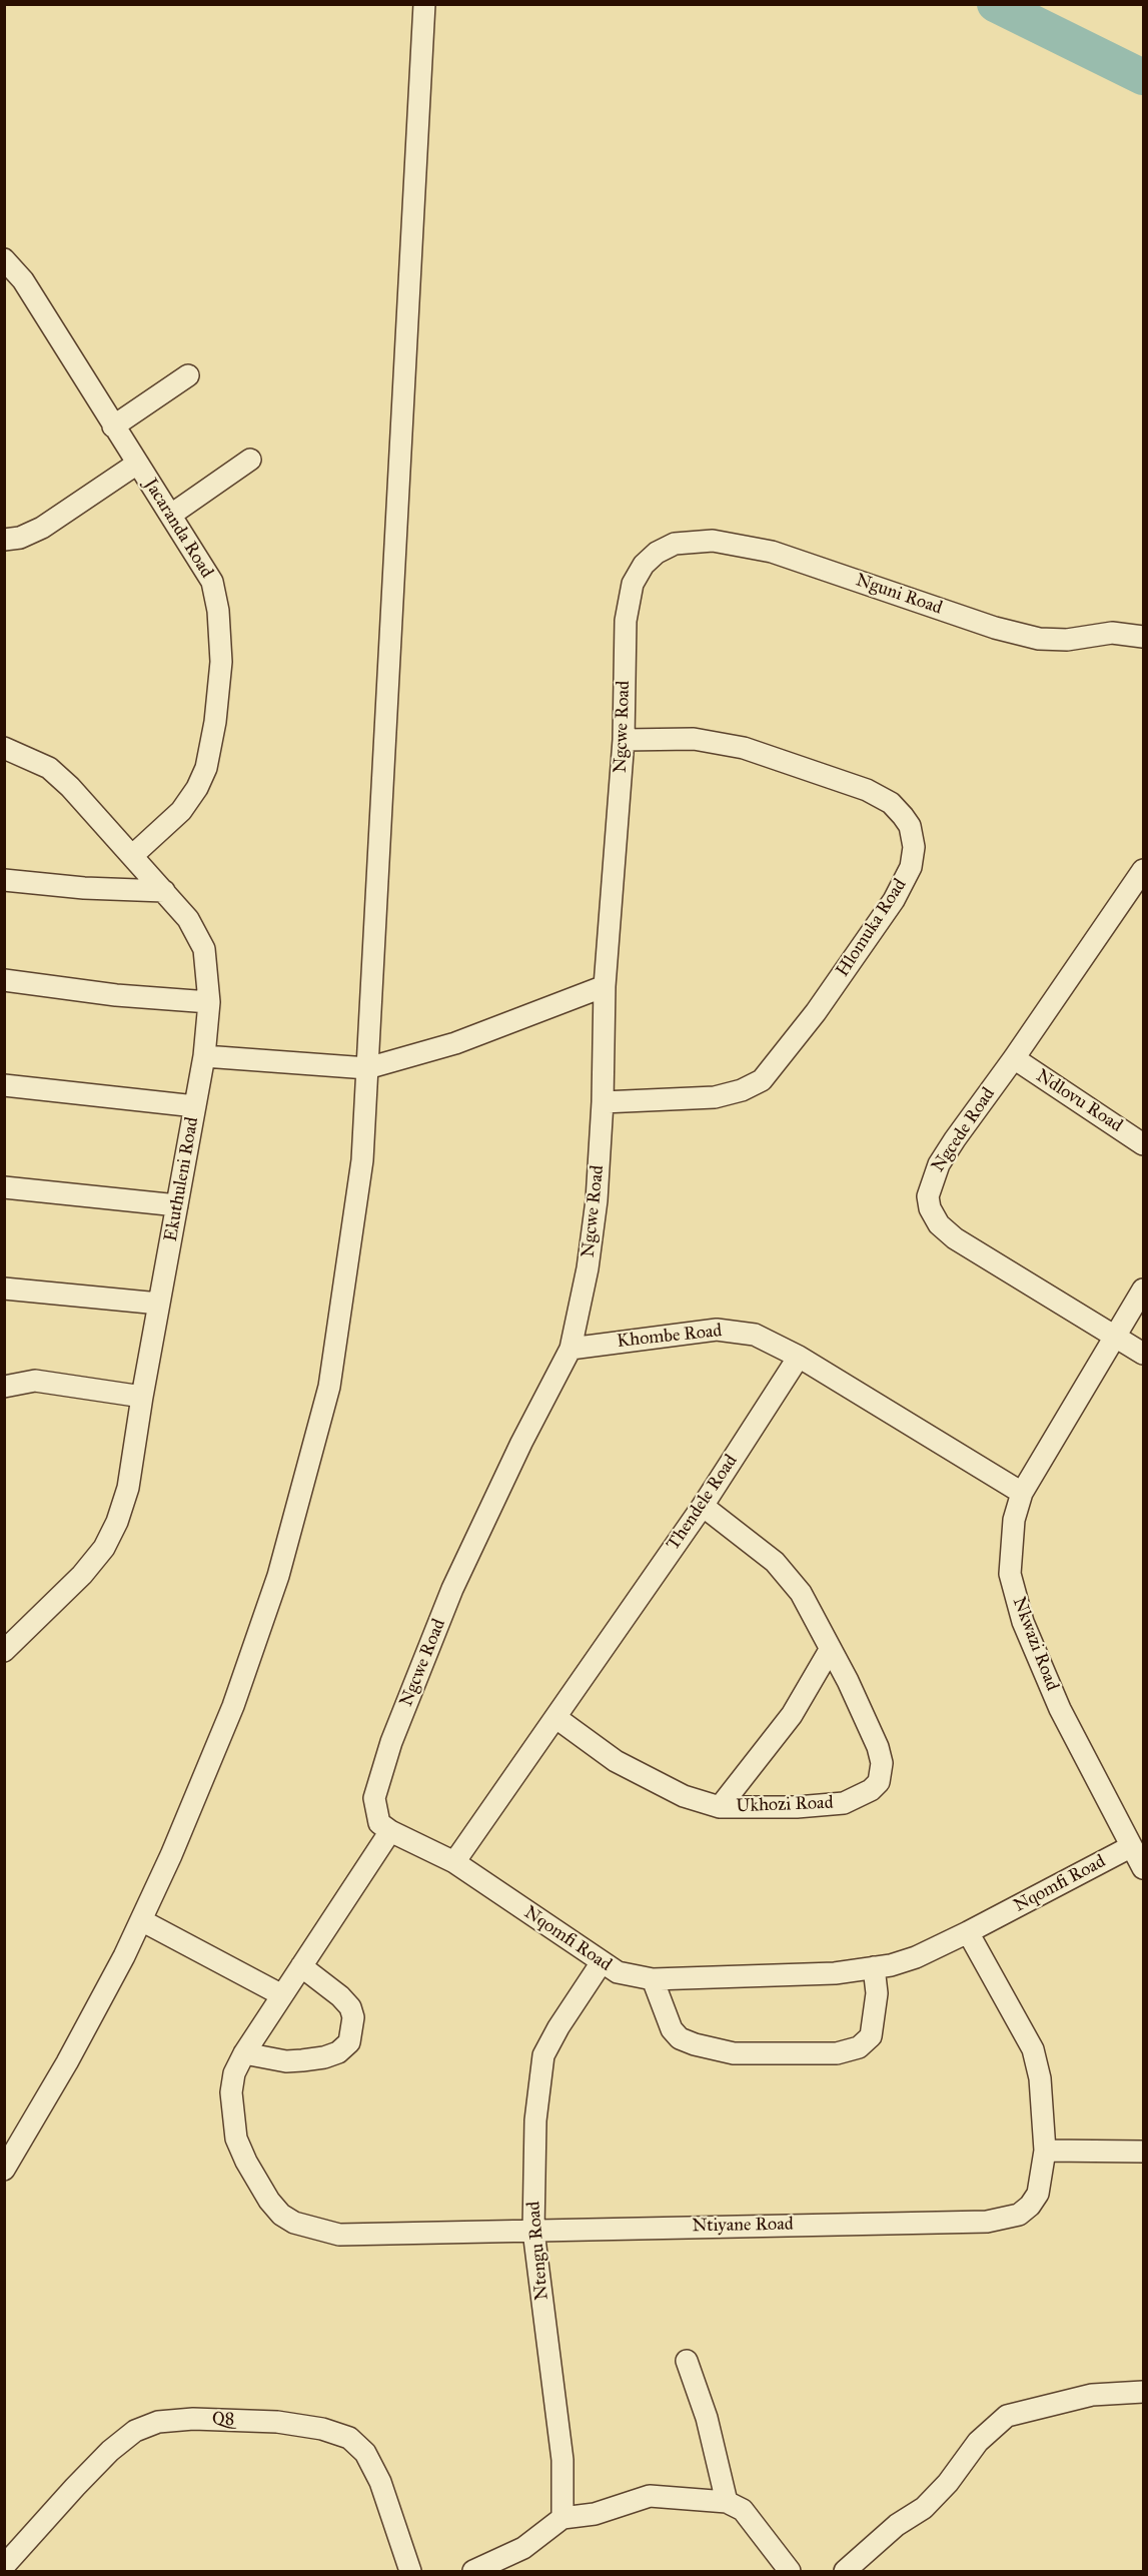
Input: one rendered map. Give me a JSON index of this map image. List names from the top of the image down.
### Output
{
  "streets": {
    "street": [
      "Jacaranda Road",
      "Nguni Road",
      "Ngcwe Road",
      "Hlomuka Road",
      "Ndlovu Road",
      "Ngcede Road",
      "Ekuthuleni Road",
      "Khombe Road",
      "Thendele Road",
      "Nkwazi Road",
      "Ukhozi Road",
      "Nqomfi Road",
      "Ntiyane Road",
      "Ntengu Road",
      "Q8"
    ]
  },
  "crossings": [
    ["Jacaranda Road", "Ekuthuleni Road"],
    ["Nguni Road", "Ngcwe Road"],
    ["Ngcwe Road", "Hlomuka Road"],
    ["Ngcwe Road", "Khombe Road"],
    ["Ngcwe Road", "Nqomfi Road"],
    ["Ndlovu Road", "Ngcede Road"],
    ["Ngcede Road", "Nkwazi Road"],
    ["Khombe Road", "Thendele Road"],
    ["Thendele Road", "Ukhozi Road"],
    ["Thendele Road", "Nqomfi Road"],
    ["Nkwazi Road", "Nqomfi Road"],
    ["Nqomfi Road", "Ntiyane Road"],
    ["Nqomfi Road", "Ntengu Road"],
    ["Ntiyane Road", "Ntengu Road"]
  ]
}
